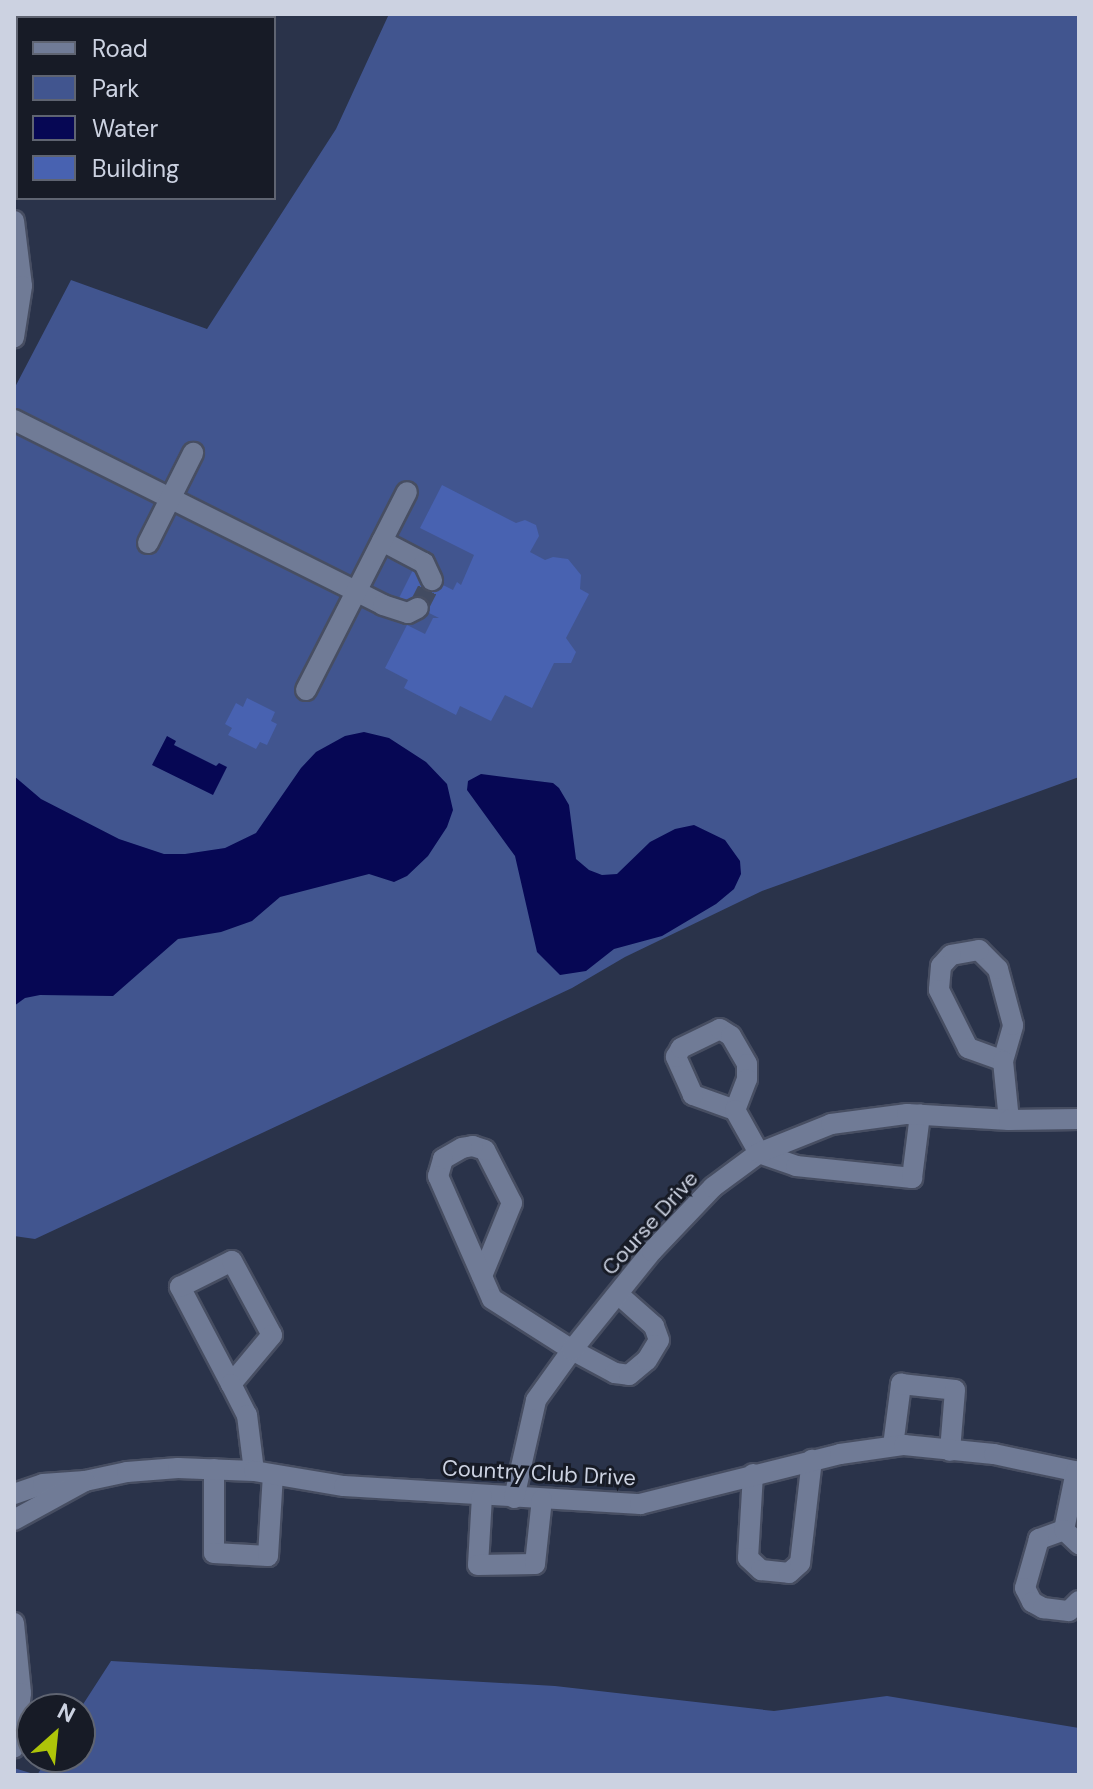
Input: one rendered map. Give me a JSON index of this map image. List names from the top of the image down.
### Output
{
  "streets": {
    "street": ["Course Drive", "Country Club Drive"]
  },
  "crossings": [
    ["Course Drive", "Country Club Drive"]
  ],
  "legend": [
    "Road",
    "Park",
    "Water",
    "Building"
  ],
  "north": "top right"
}
